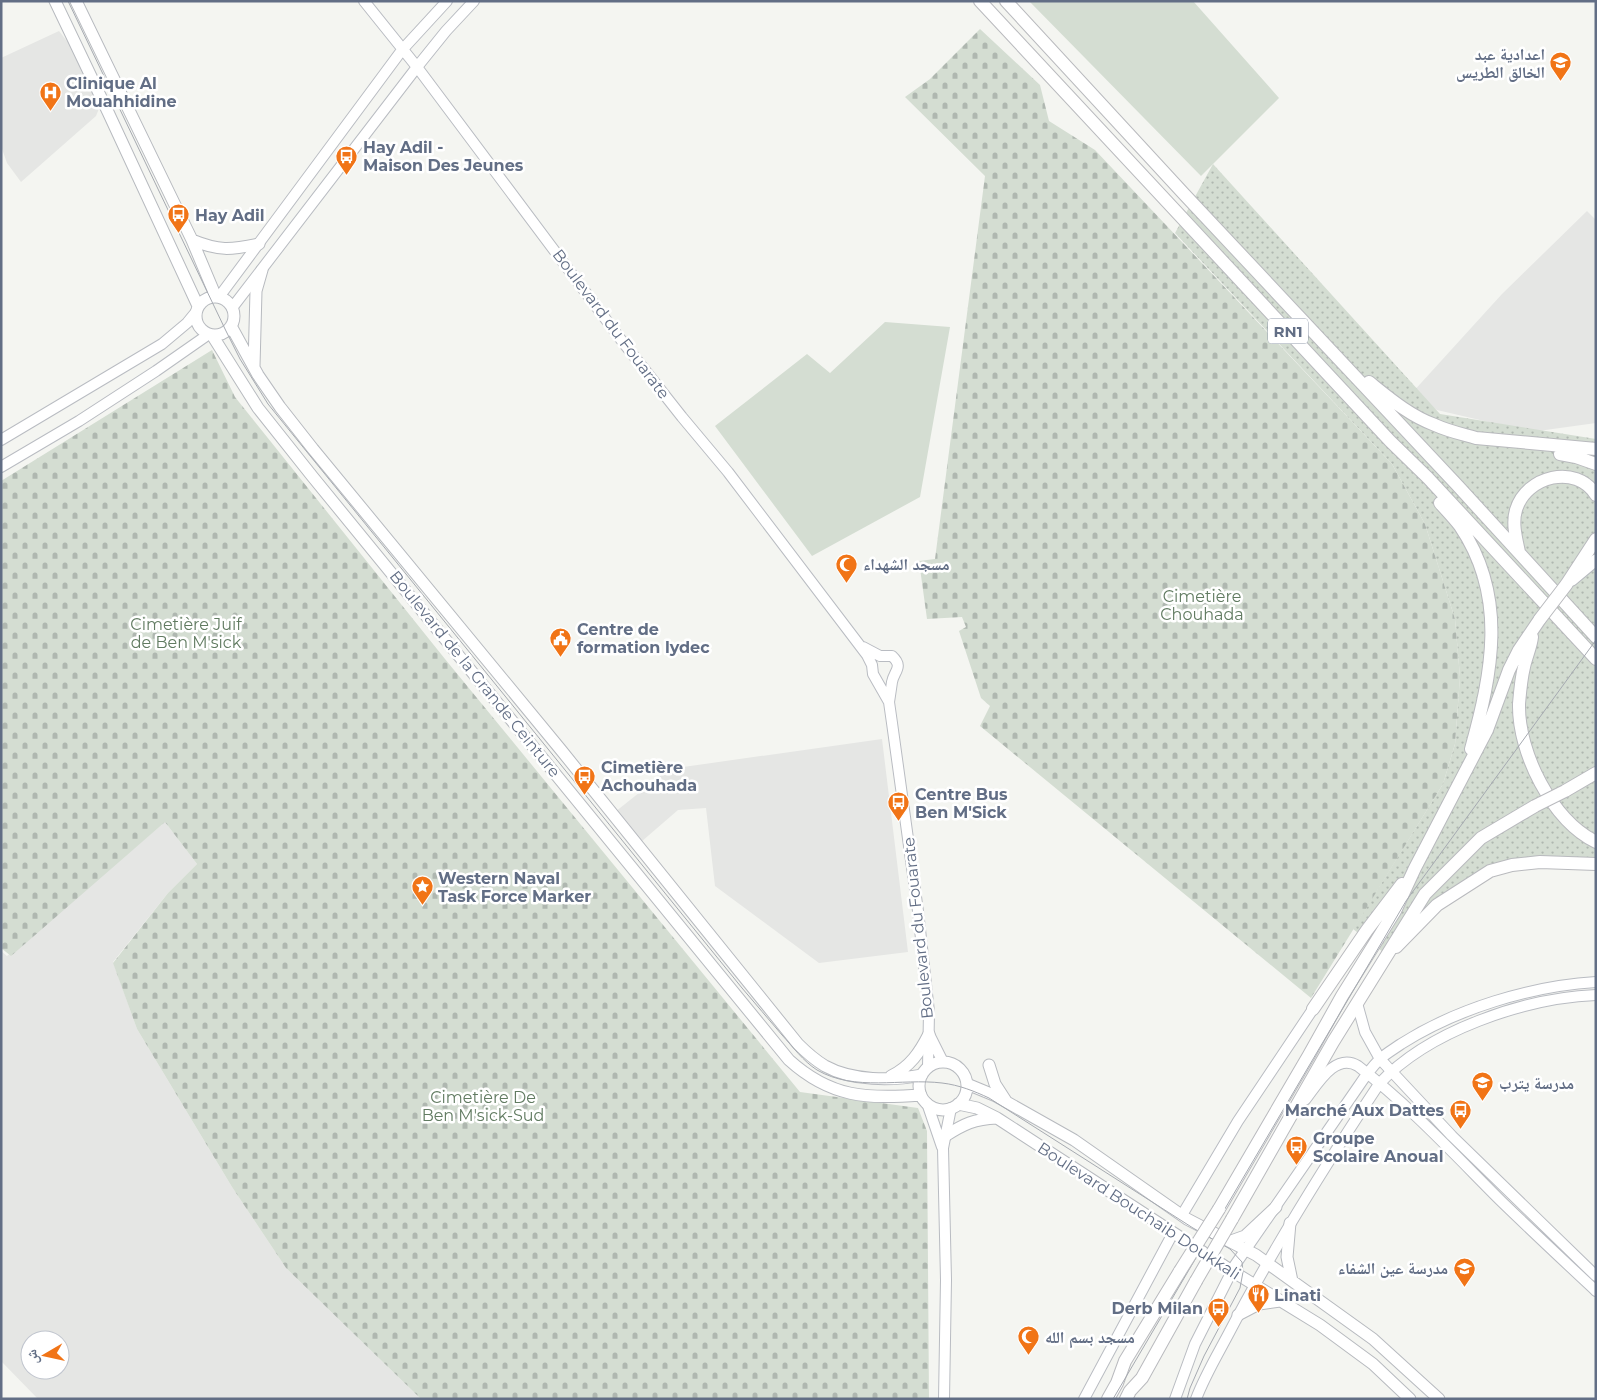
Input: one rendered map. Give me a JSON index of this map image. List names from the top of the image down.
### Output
{
  "streets": {
    "highway": ["RN1"],
    "main road": ["Boulevard de la Grande Ceinture", "Boulevard Bouchaib Doukkali"],
    "street": ["Boulevard du Fouarate"]
  },
  "crossings": [
    ["Boulevard du Fouarate", "Boulevard de la Grande Ceinture"],
    ["Boulevard du Fouarate", "Boulevard Bouchaib Doukkali"],
    ["Boulevard de la Grande Ceinture", "Boulevard Bouchaib Doukkali"]
  ],
  "parks": ["Cimetière Chouhada", "Cimetière Juif de Ben M'sick", "Cimetière De Ben M'sick-Sud"],
  "places": {
    "school or university": ["اعدادية عبد الخالق الطريس", "مدرسة يترب", "مدرسة عين الشفاء"],
    "hospital": ["Clinique Al Mouahhidine"],
    "bus stop": [
      "Hay Adil - Maison Des Jeunes",
      "Hay Adil",
      "Cimetière Achouhada",
      "Centre Bus Ben M'Sick",
      "Marché Aux Dattes",
      "Groupe Scolaire Anoual",
      "Derb Milan"
    ],
    "mosque": ["مسجد الشهداء", "مسجد بسم الله"],
    "public building": ["Centre de formation lydec"],
    "place": ["Western Naval Task Force Marker"],
    "restaurant": ["Linati"]
  },
  "north": "left"
}
